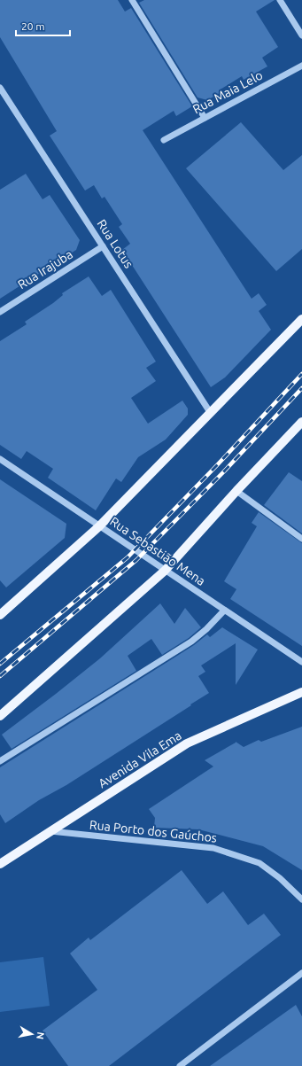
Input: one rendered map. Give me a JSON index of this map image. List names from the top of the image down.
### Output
{
  "streets": {
    "main road": ["Avenida Vila Ema"],
    "street": [
      "Rua Maia Lelo",
      "Rua Lotus",
      "Rua Irajuba",
      "Rua Sebastião Mena",
      "Rua Porto dos Gaúchos"
    ]
  },
  "crossings": [
    ["Rua Lotus", "Rua Irajuba"],
    ["Avenida Vila Ema", "Rua Porto dos Gaúchos"]
  ],
  "scale_bar": "20 m",
  "north": "right"
}
